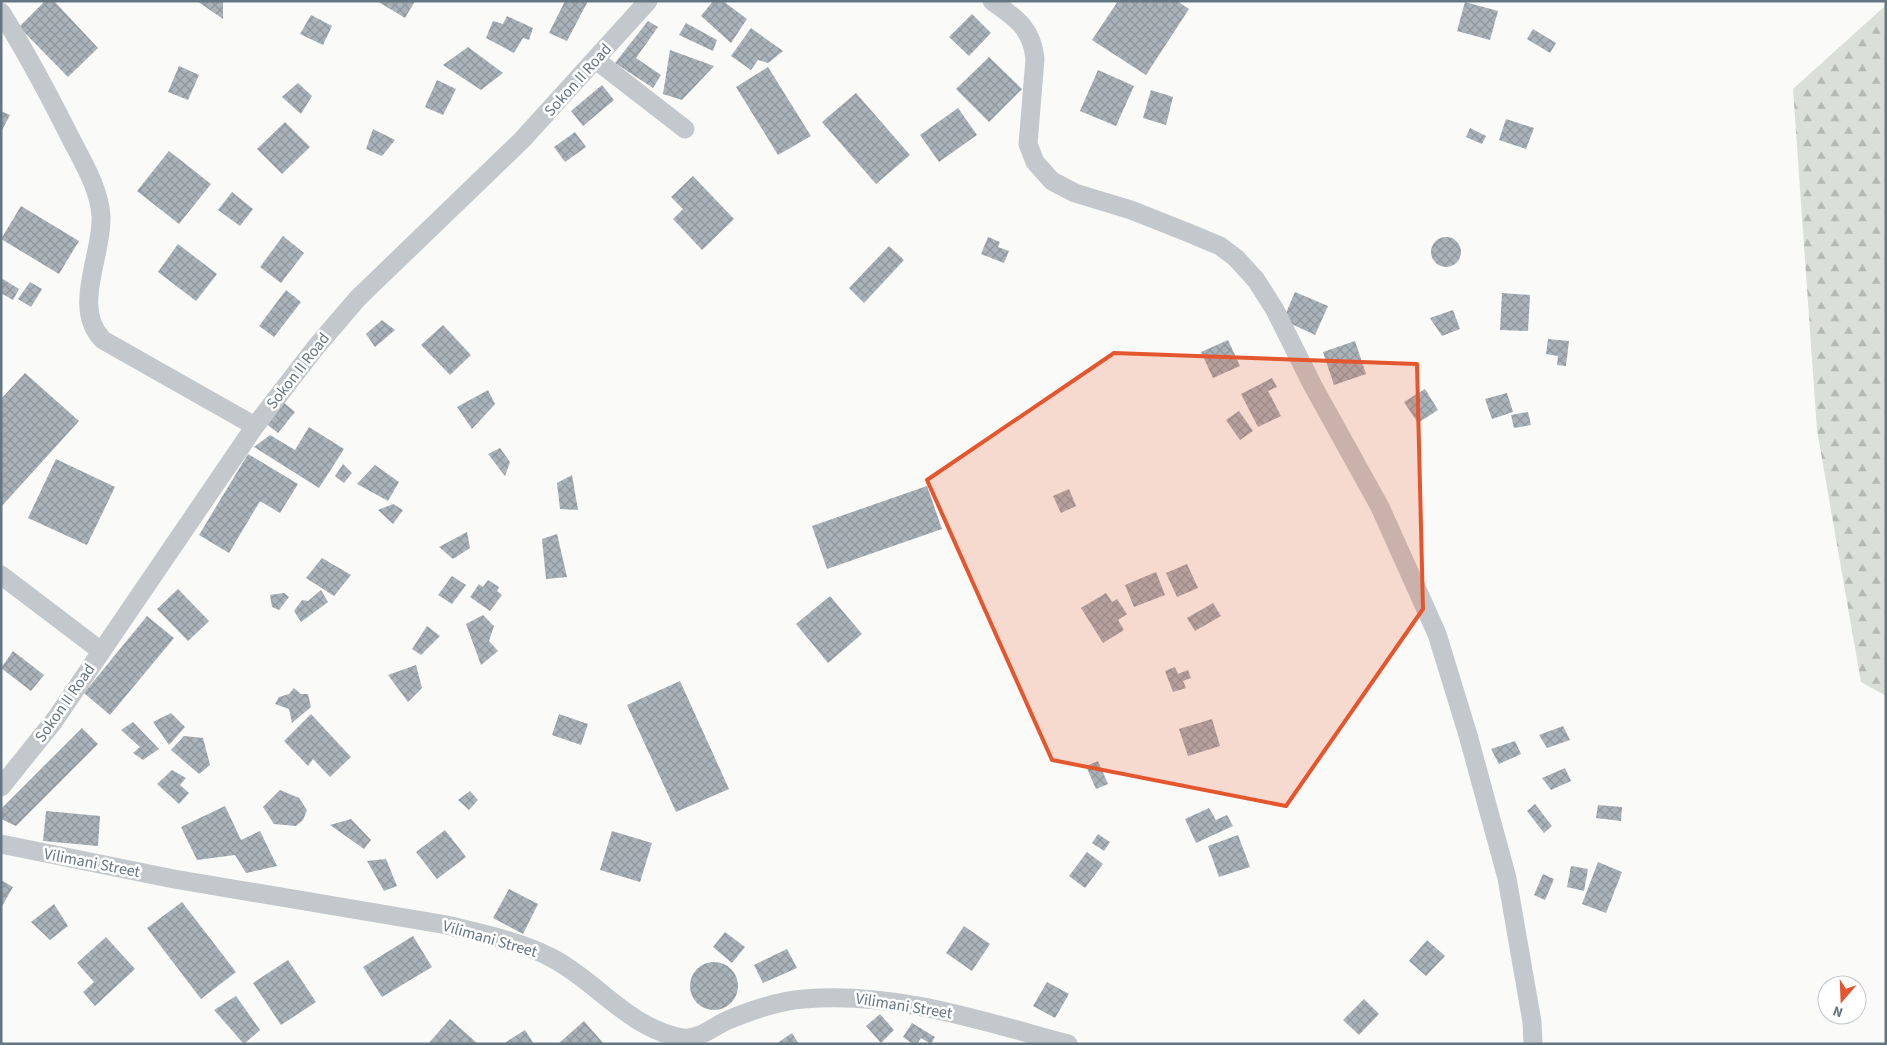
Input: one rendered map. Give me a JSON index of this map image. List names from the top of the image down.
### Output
{
  "streets": {
    "street": ["Sokon II Road", "Vilimani Street"]
  },
  "north": "bottom"
}
